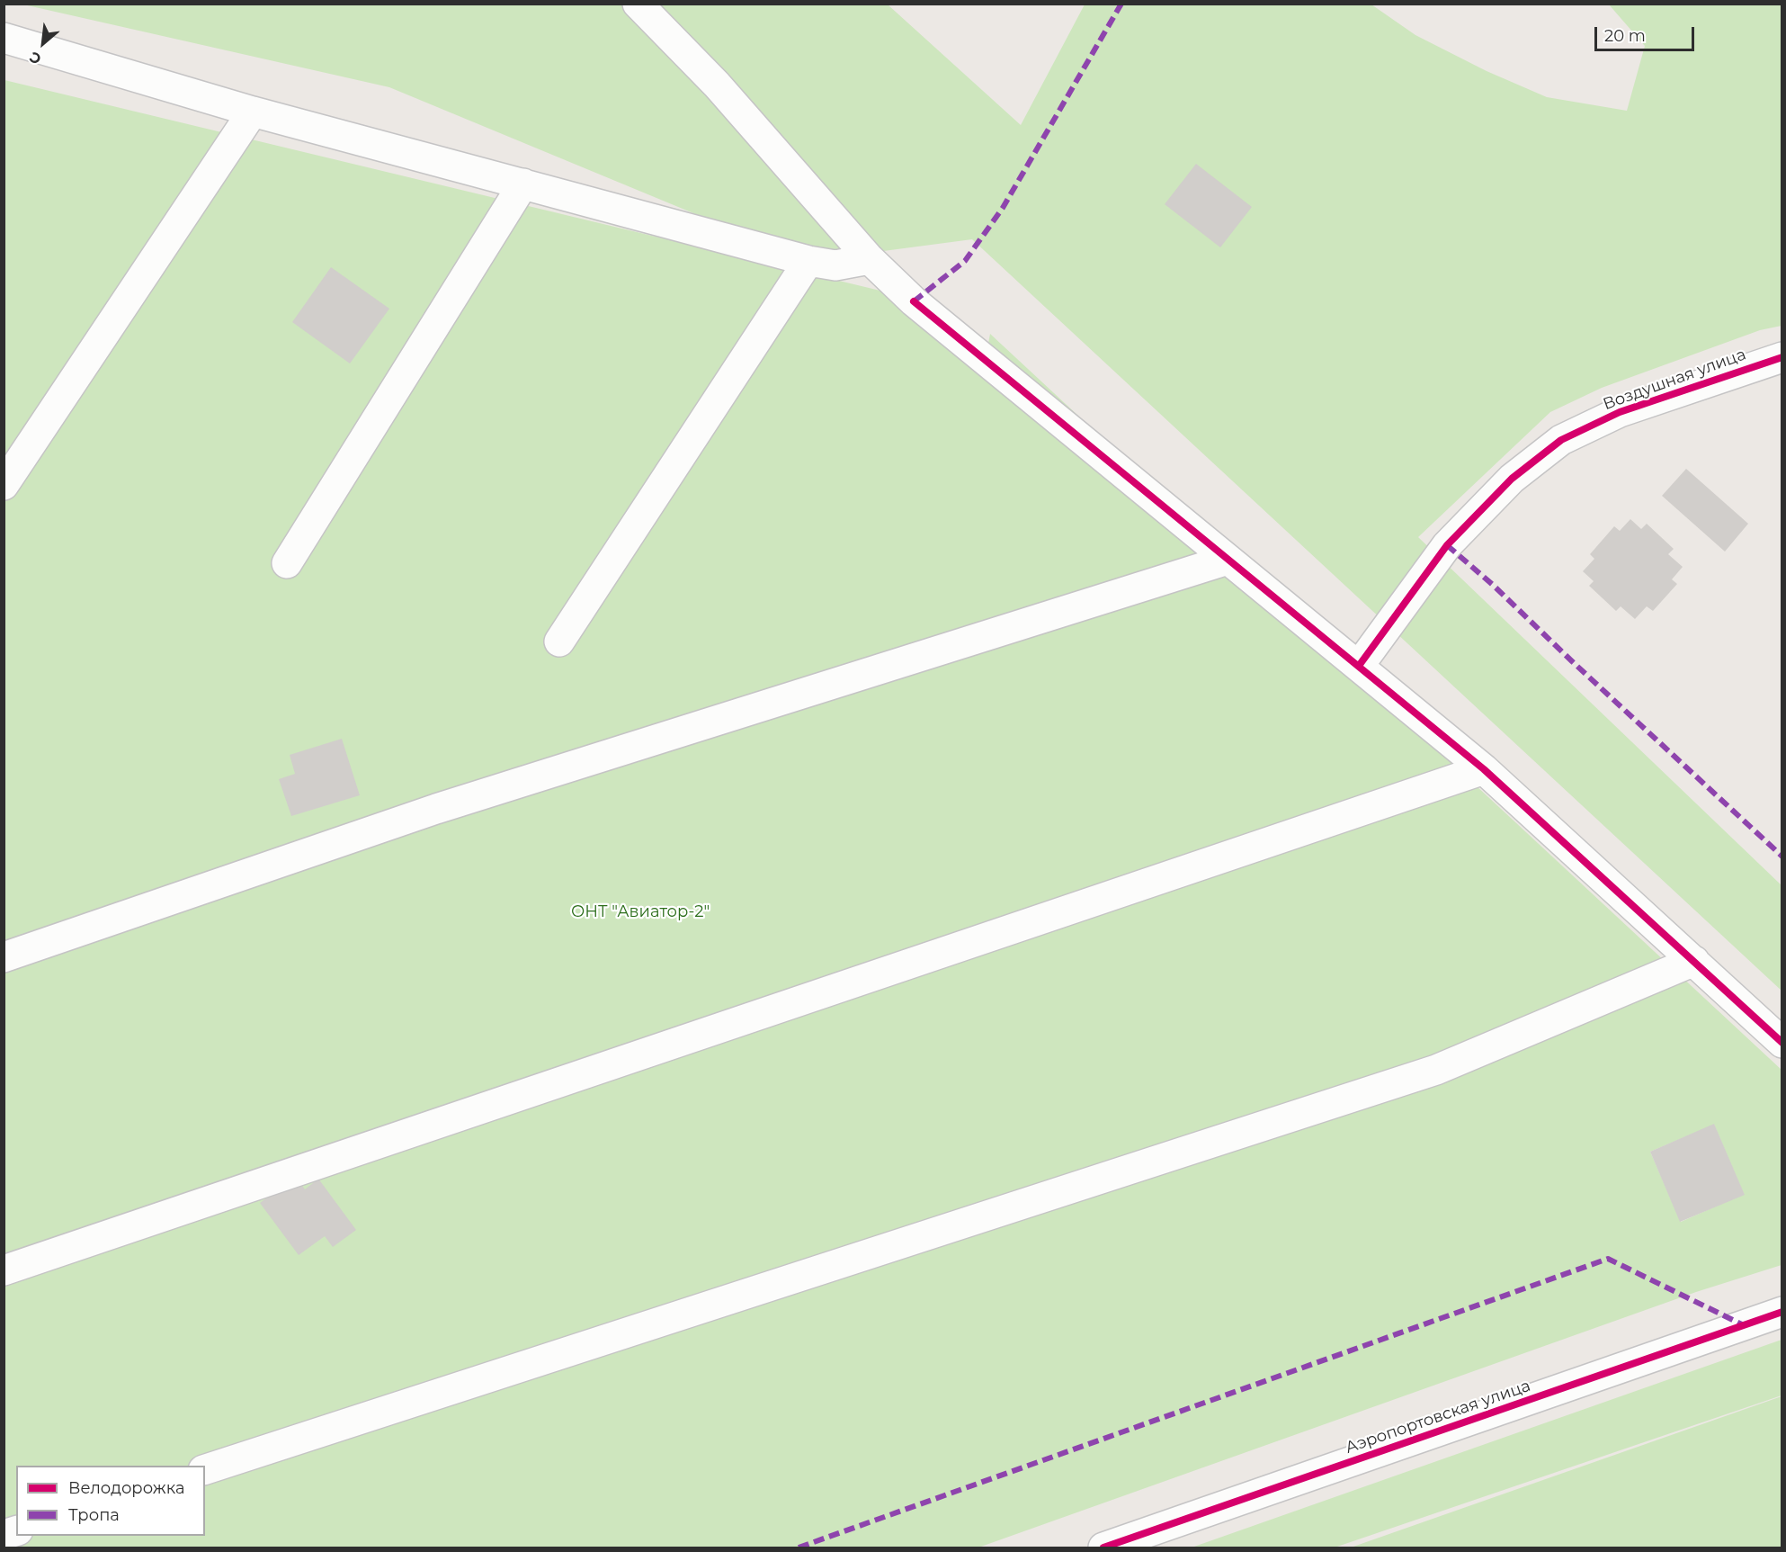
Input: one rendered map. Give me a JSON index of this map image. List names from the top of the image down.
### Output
{
  "streets": {
    "street": ["Воздушная улица", "Аэропортовская улица"]
  },
  "parks": ["ОНТ \"Авиатор-2\""],
  "legend": ["Велодорожка", "Тропа"],
  "scale_bar": "20 m",
  "north": "bottom left"
}
